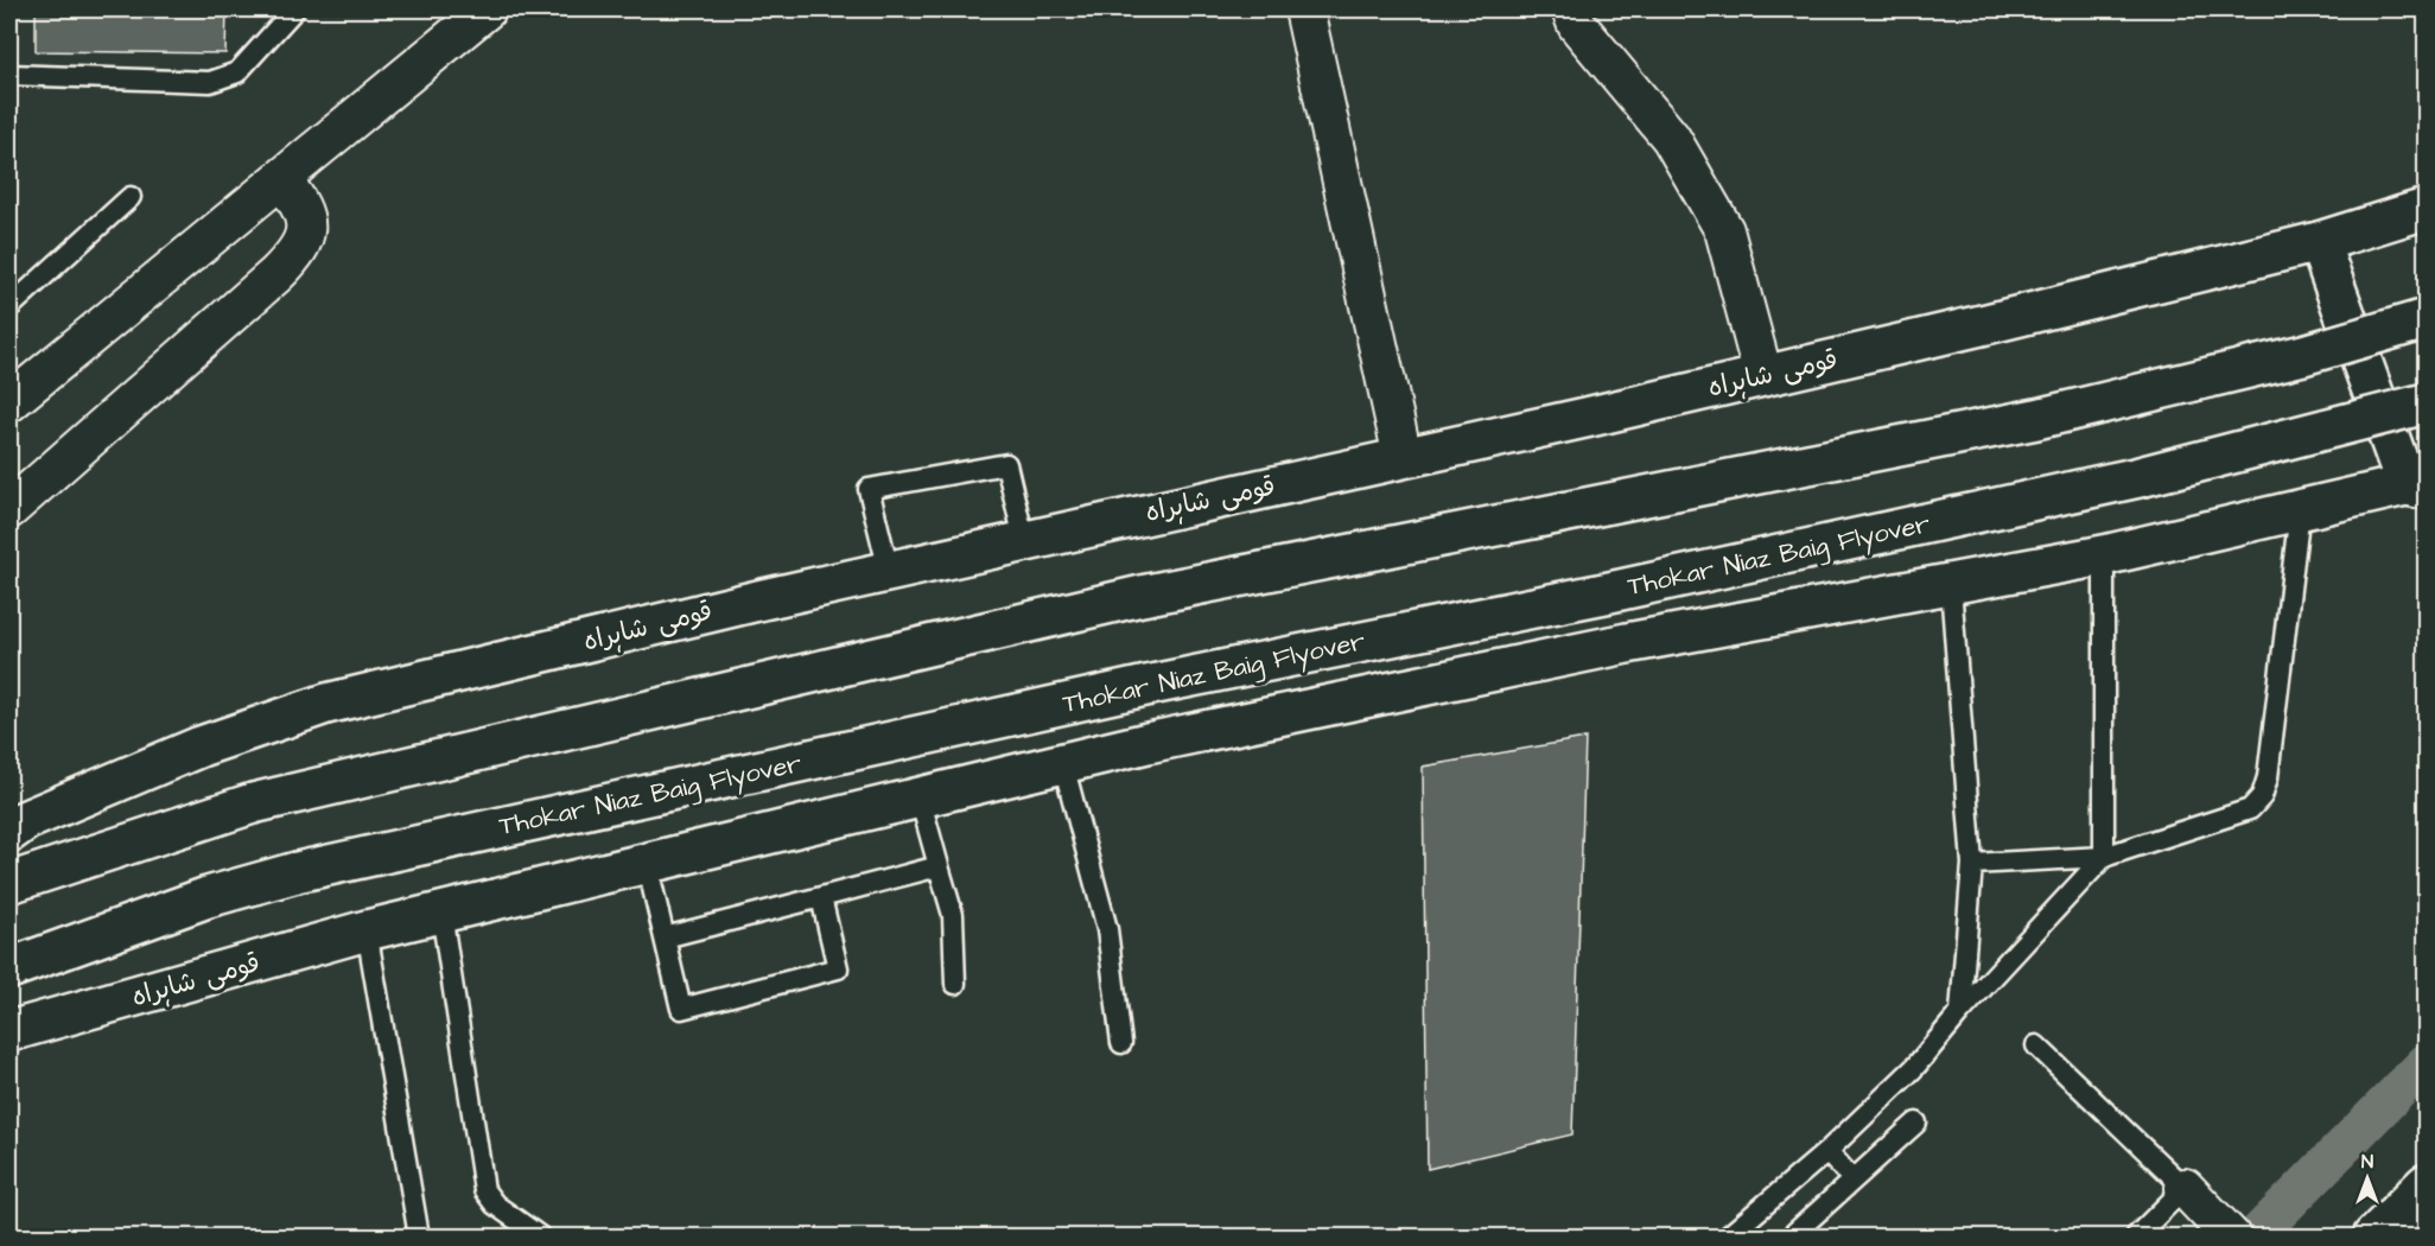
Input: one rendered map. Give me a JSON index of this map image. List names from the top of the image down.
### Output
{
  "streets": {
    "main road": ["قومی شاہراہ", "Thokar Niaz Baig Flyover"]
  },
  "north": "top"
}
